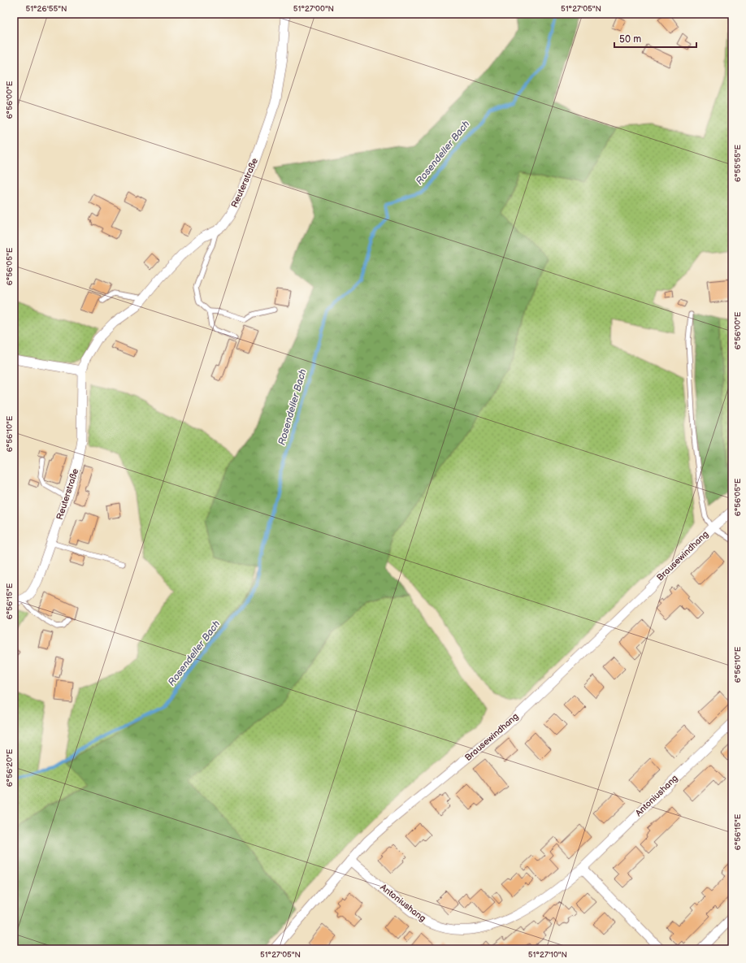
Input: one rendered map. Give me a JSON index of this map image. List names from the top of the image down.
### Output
{
  "streets": {
    "street": ["Reuterstraße", "Brausewindhang", "Antoniushang"]
  },
  "crossings": [
    ["Brausewindhang", "Antoniushang"]
  ],
  "water": ["Rosendeller Bach"],
  "scale_bar": "50 m",
  "coordinates": [
    "51°26'55\"N",
    "51°27'00\"N",
    "51°27'05\"N",
    "6°56'00\"E",
    "6°55'55\"E",
    "6°56'05\"E",
    "6°56'10\"E",
    "6°56'15\"E",
    "6°56'20\"E",
    "51°27'10\"N"
  ]
}
